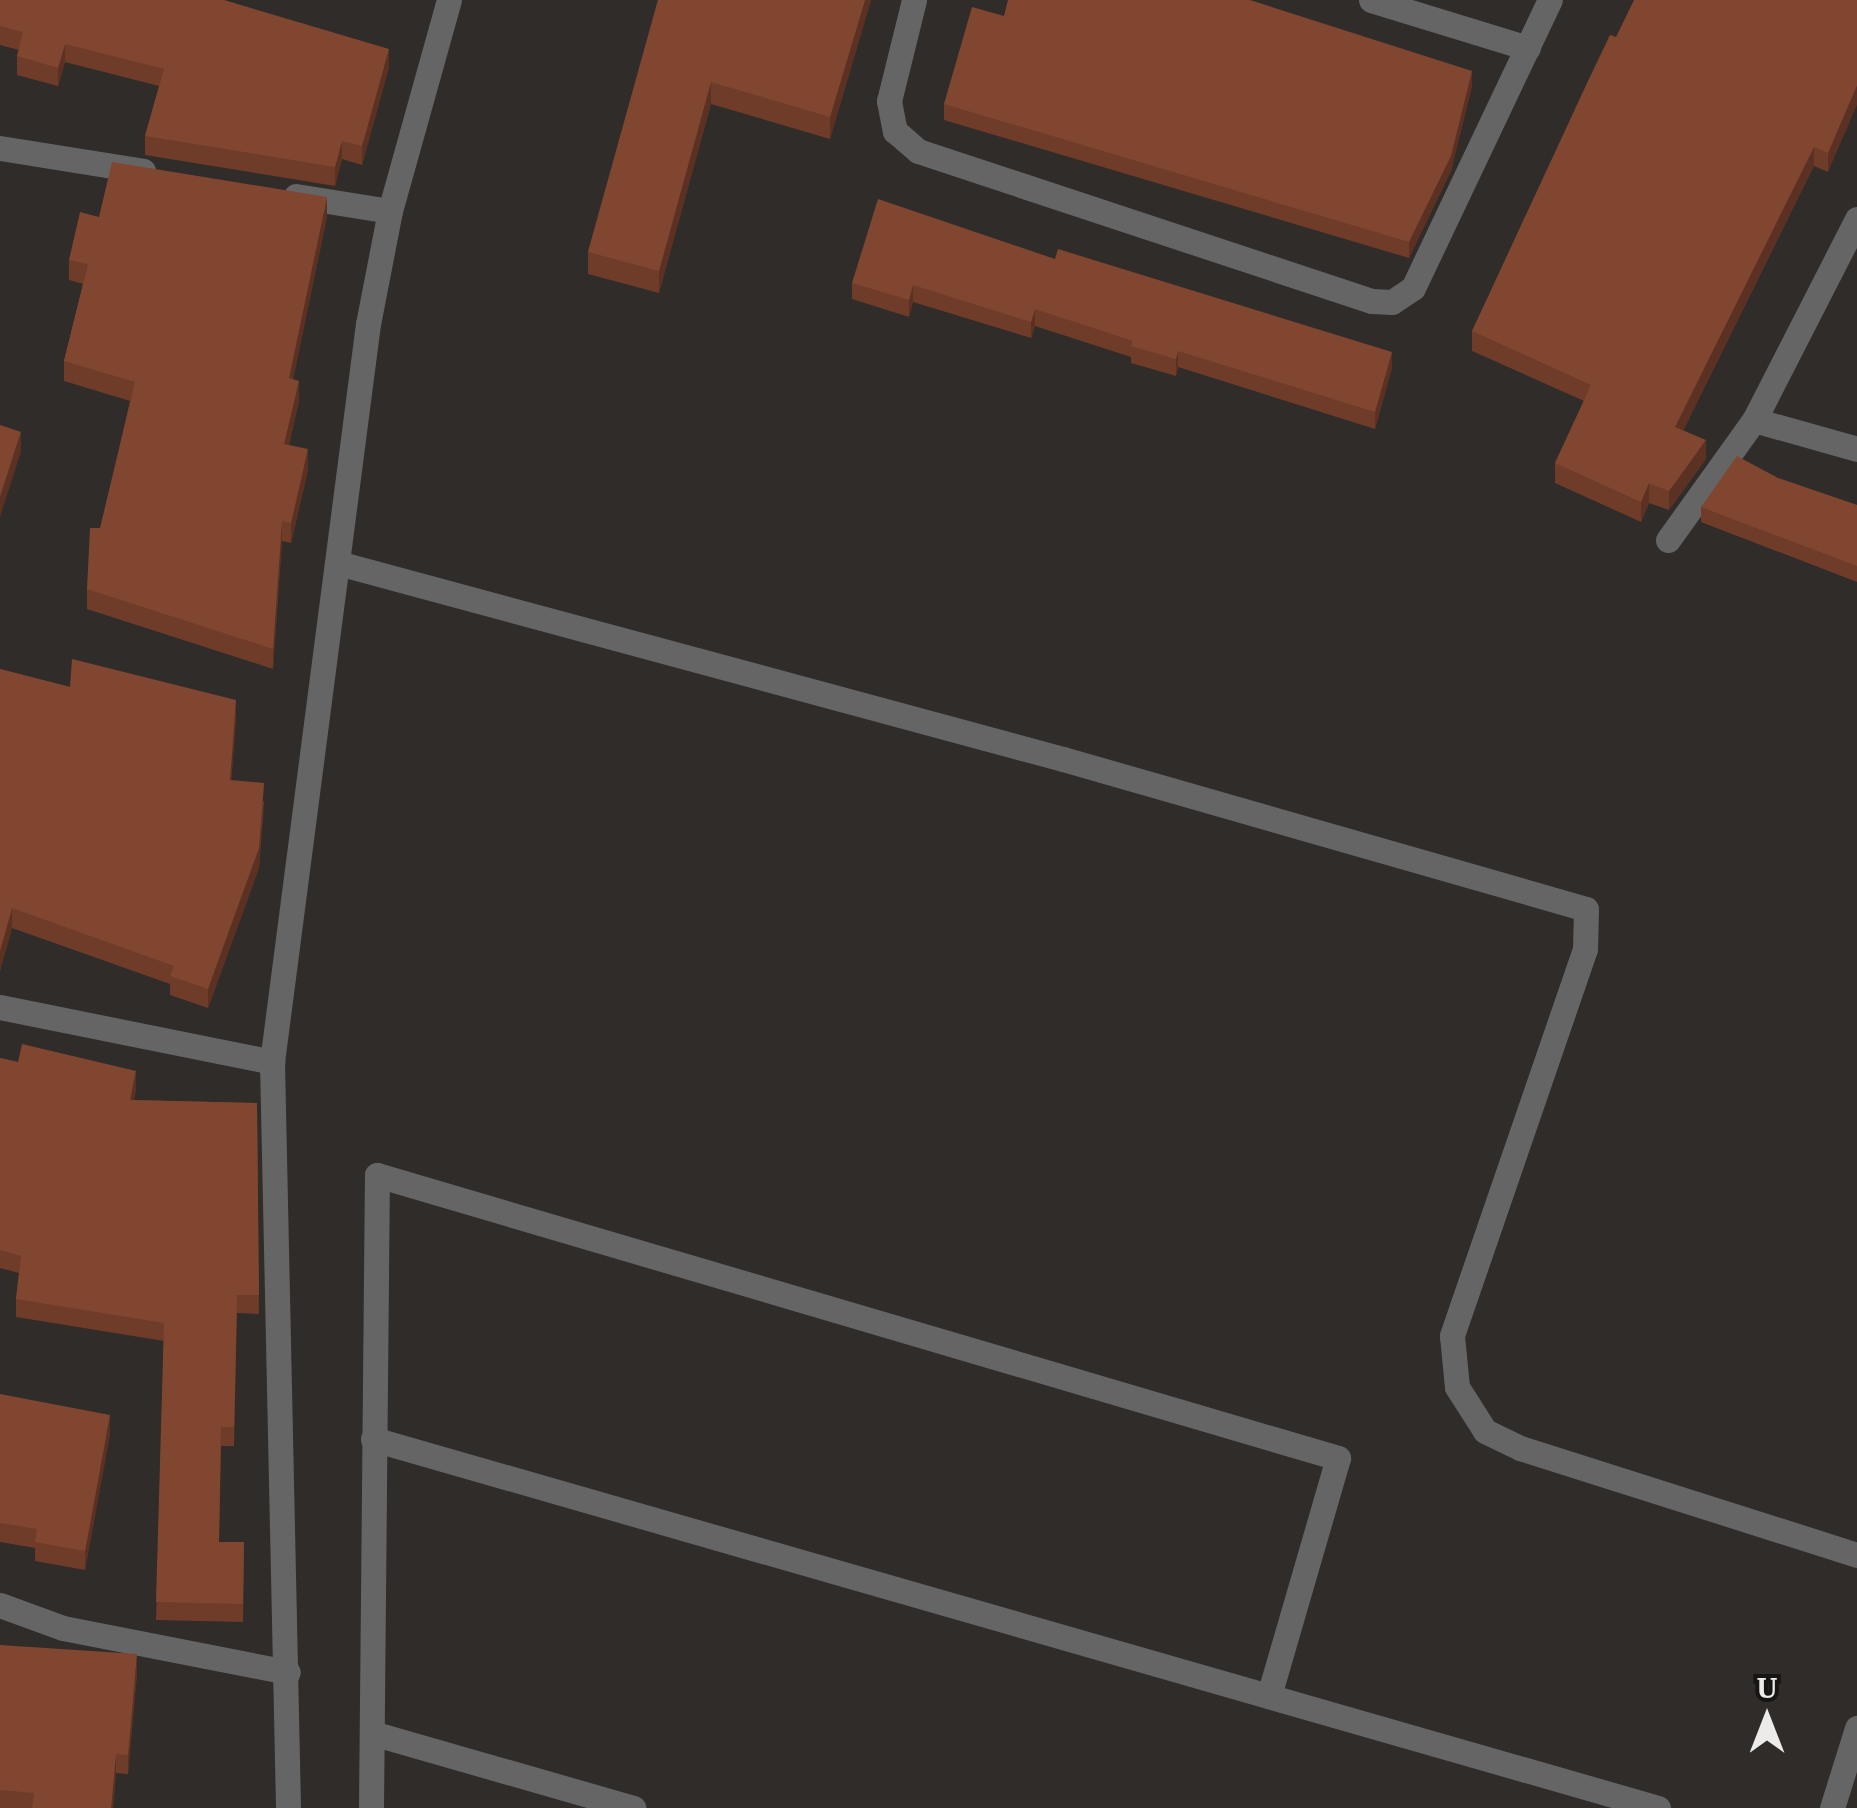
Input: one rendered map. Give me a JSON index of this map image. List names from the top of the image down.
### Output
{
  "north": "top"
}
